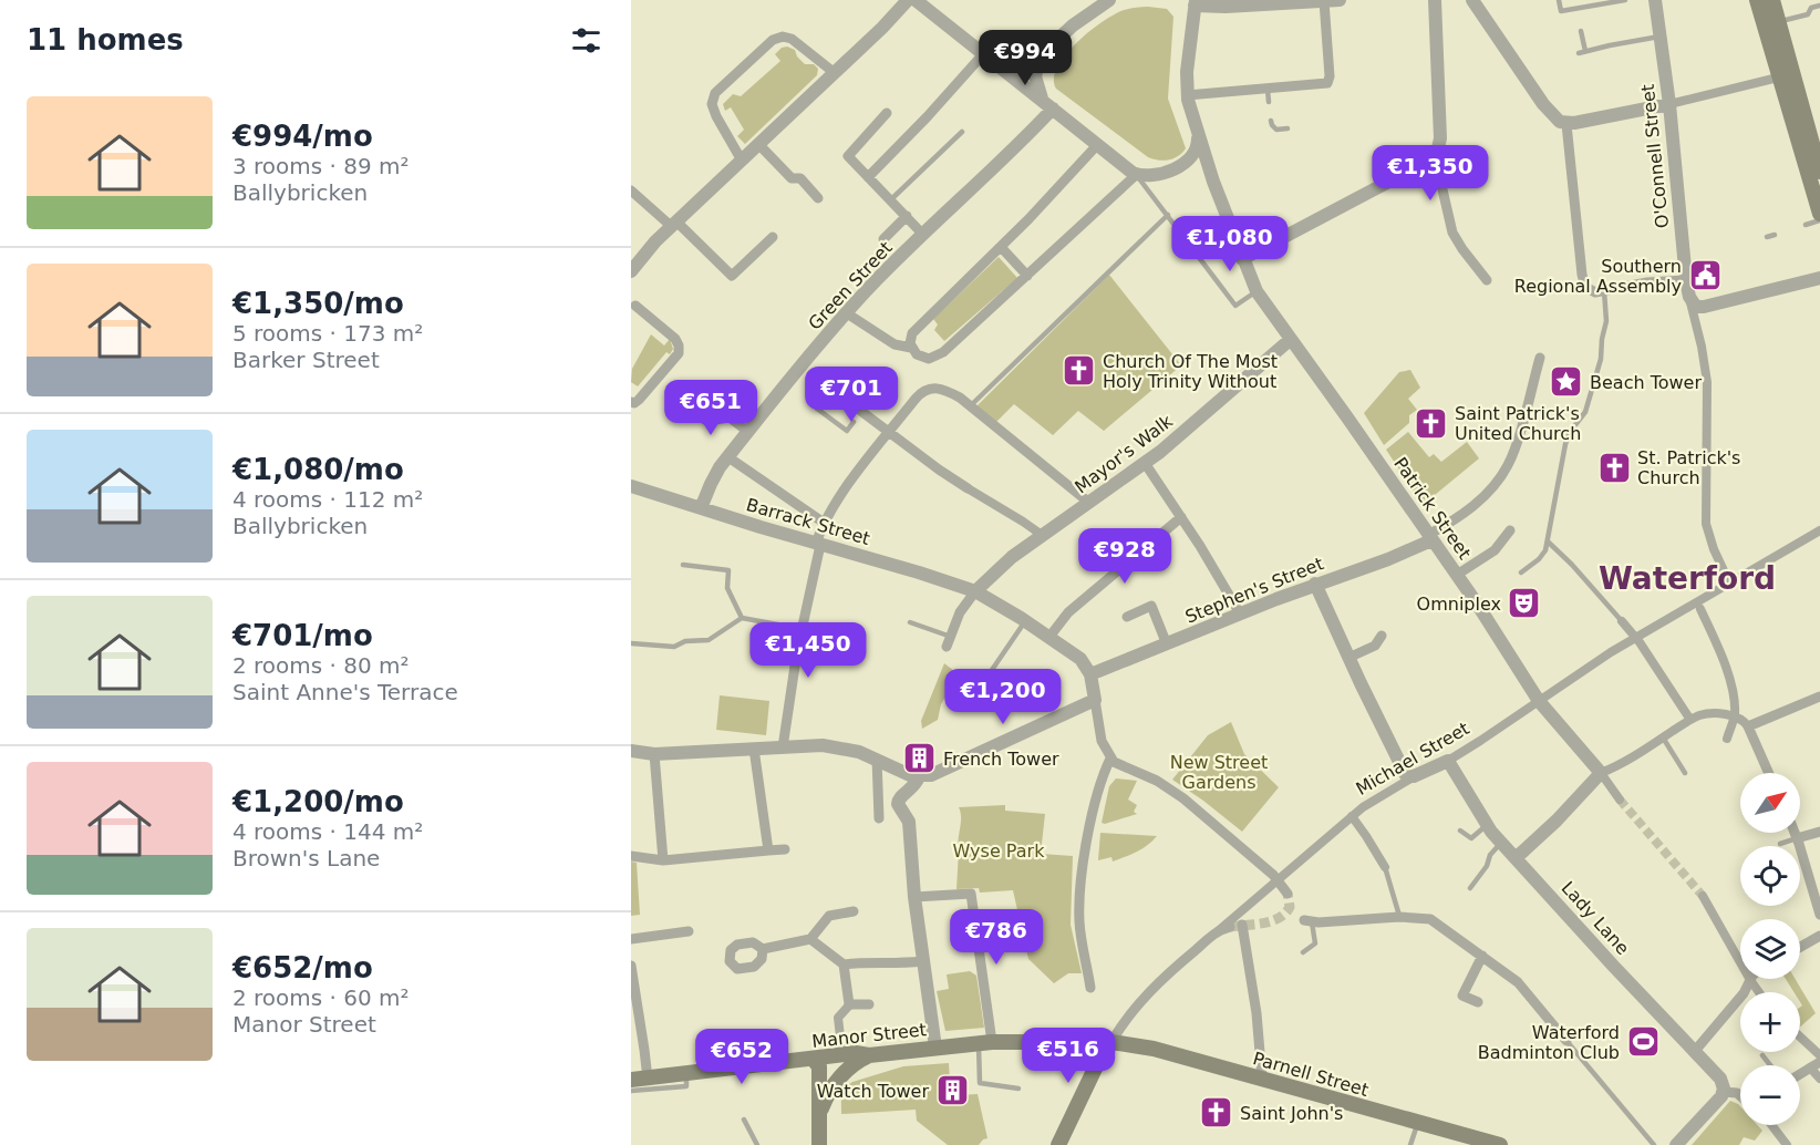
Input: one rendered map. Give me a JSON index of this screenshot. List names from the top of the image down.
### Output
{
  "streets": {
    "main road": ["Manor Street", "Parnell Street"],
    "street": [
      "O'Connell Street",
      "Green Street",
      "Mayor's Walk",
      "Patrick Street",
      "Barrack Street",
      "Stephen's Street",
      "Michael Street",
      "Lady Lane"
    ]
  },
  "crossings": [
    ["Green Street", "Barrack Street"],
    ["Mayor's Walk", "Patrick Street"],
    ["Mayor's Walk", "Barrack Street"],
    ["Patrick Street", "Stephen's Street"],
    ["Patrick Street", "Michael Street"],
    ["Barrack Street", "Stephen's Street"],
    ["Michael Street", "Lady Lane"],
    ["Manor Street", "Parnell Street"]
  ],
  "districts": ["Waterford"],
  "parks": ["New Street Gardens", "Wyse Park"],
  "places": {
    "public building": ["Southern Regional Assembly"],
    "church": [
      "Church Of The Most Holy Trinity Without",
      "Saint Patrick's United Church",
      "St. Patrick's Church",
      "Saint John's"
    ],
    "place": ["Beach Tower"],
    "theatre": ["Omniplex"],
    "building": ["French Tower", "Watch Tower"],
    "sports": ["Waterford Badminton Club"]
  },
  "north": "top right",
  "page": {
    "heading": "11 homes",
    "price": [
      "€994",
      "€1,350",
      "€1,080",
      "€701",
      "€651",
      "€928",
      "€1,450",
      "€1,200",
      "€786",
      "€516",
      "€652"
    ],
    "list": [
      {
        "name": "€994/mo",
        "note": "3 rooms · 89 m² · Ballybricken"
      },
      {
        "name": "€1,350/mo",
        "note": "5 rooms · 173 m² · Barker Street"
      },
      {
        "name": "€1,080/mo",
        "note": "4 rooms · 112 m² · Ballybricken"
      },
      {
        "name": "€701/mo",
        "note": "2 rooms · 80 m² · Saint Anne's Terrace"
      },
      {
        "name": "€1,200/mo",
        "note": "4 rooms · 144 m² · Brown's Lane"
      },
      {
        "name": "€652/mo",
        "note": "2 rooms · 60 m² · Manor Street"
      }
    ],
    "map_buttons": ["+", "−"]
  }
}
